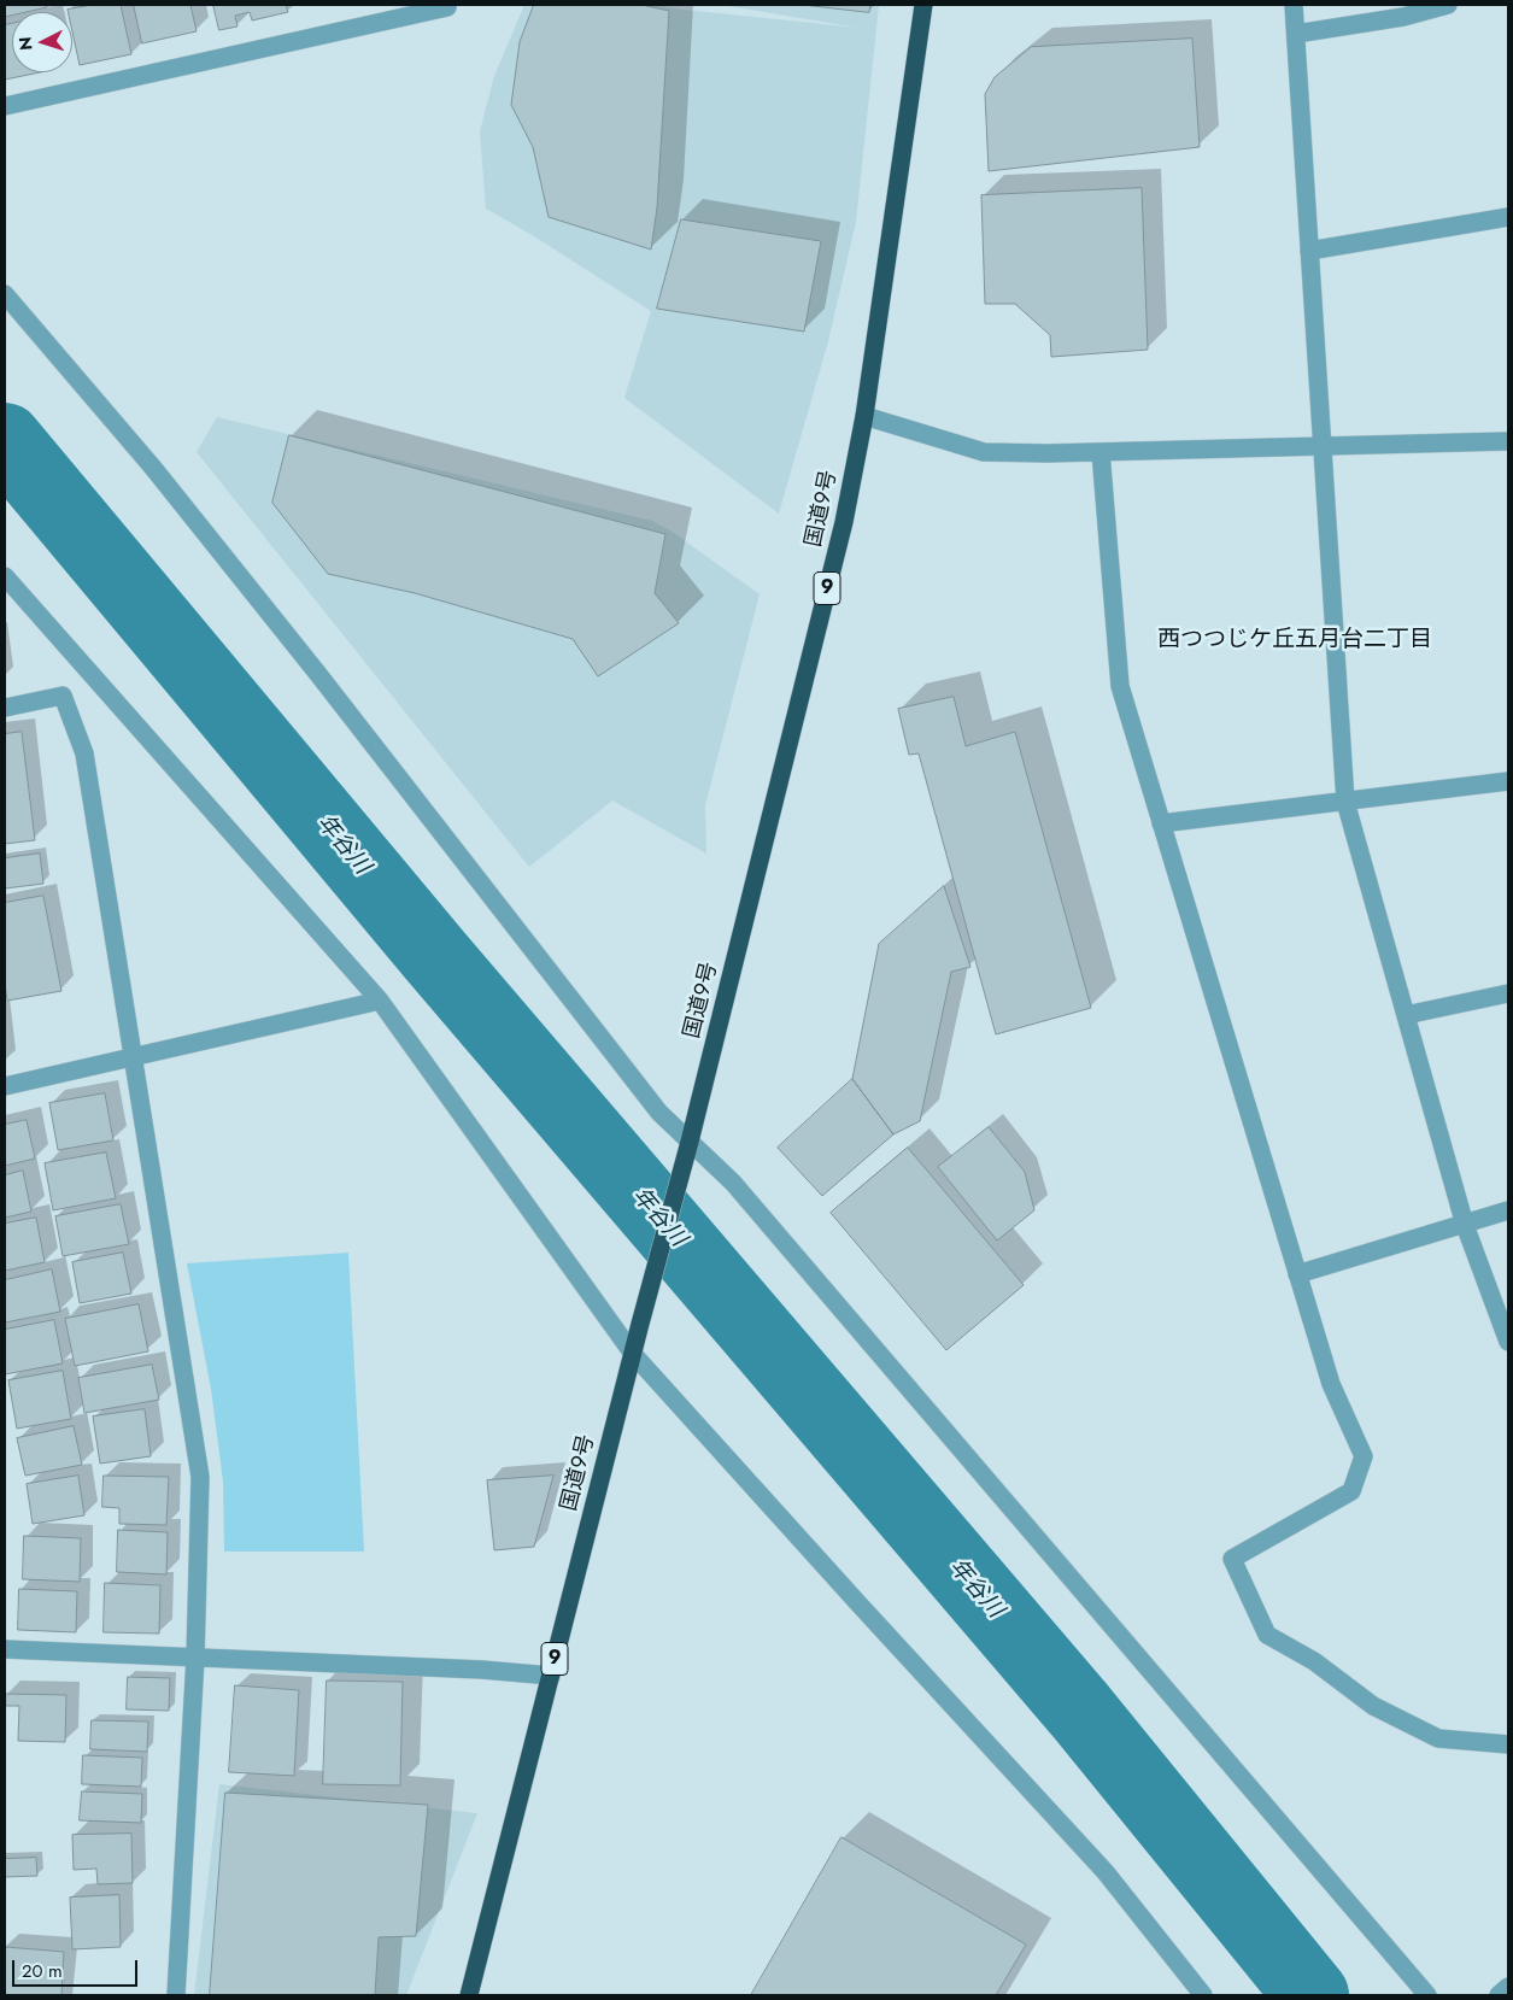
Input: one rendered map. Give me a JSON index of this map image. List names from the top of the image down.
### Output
{
  "streets": {
    "highway": ["国道9号", "9"]
  },
  "districts": ["西つつじケ丘五月台二丁目"],
  "water": ["年谷川"],
  "scale_bar": "20 m",
  "north": "left"
}
